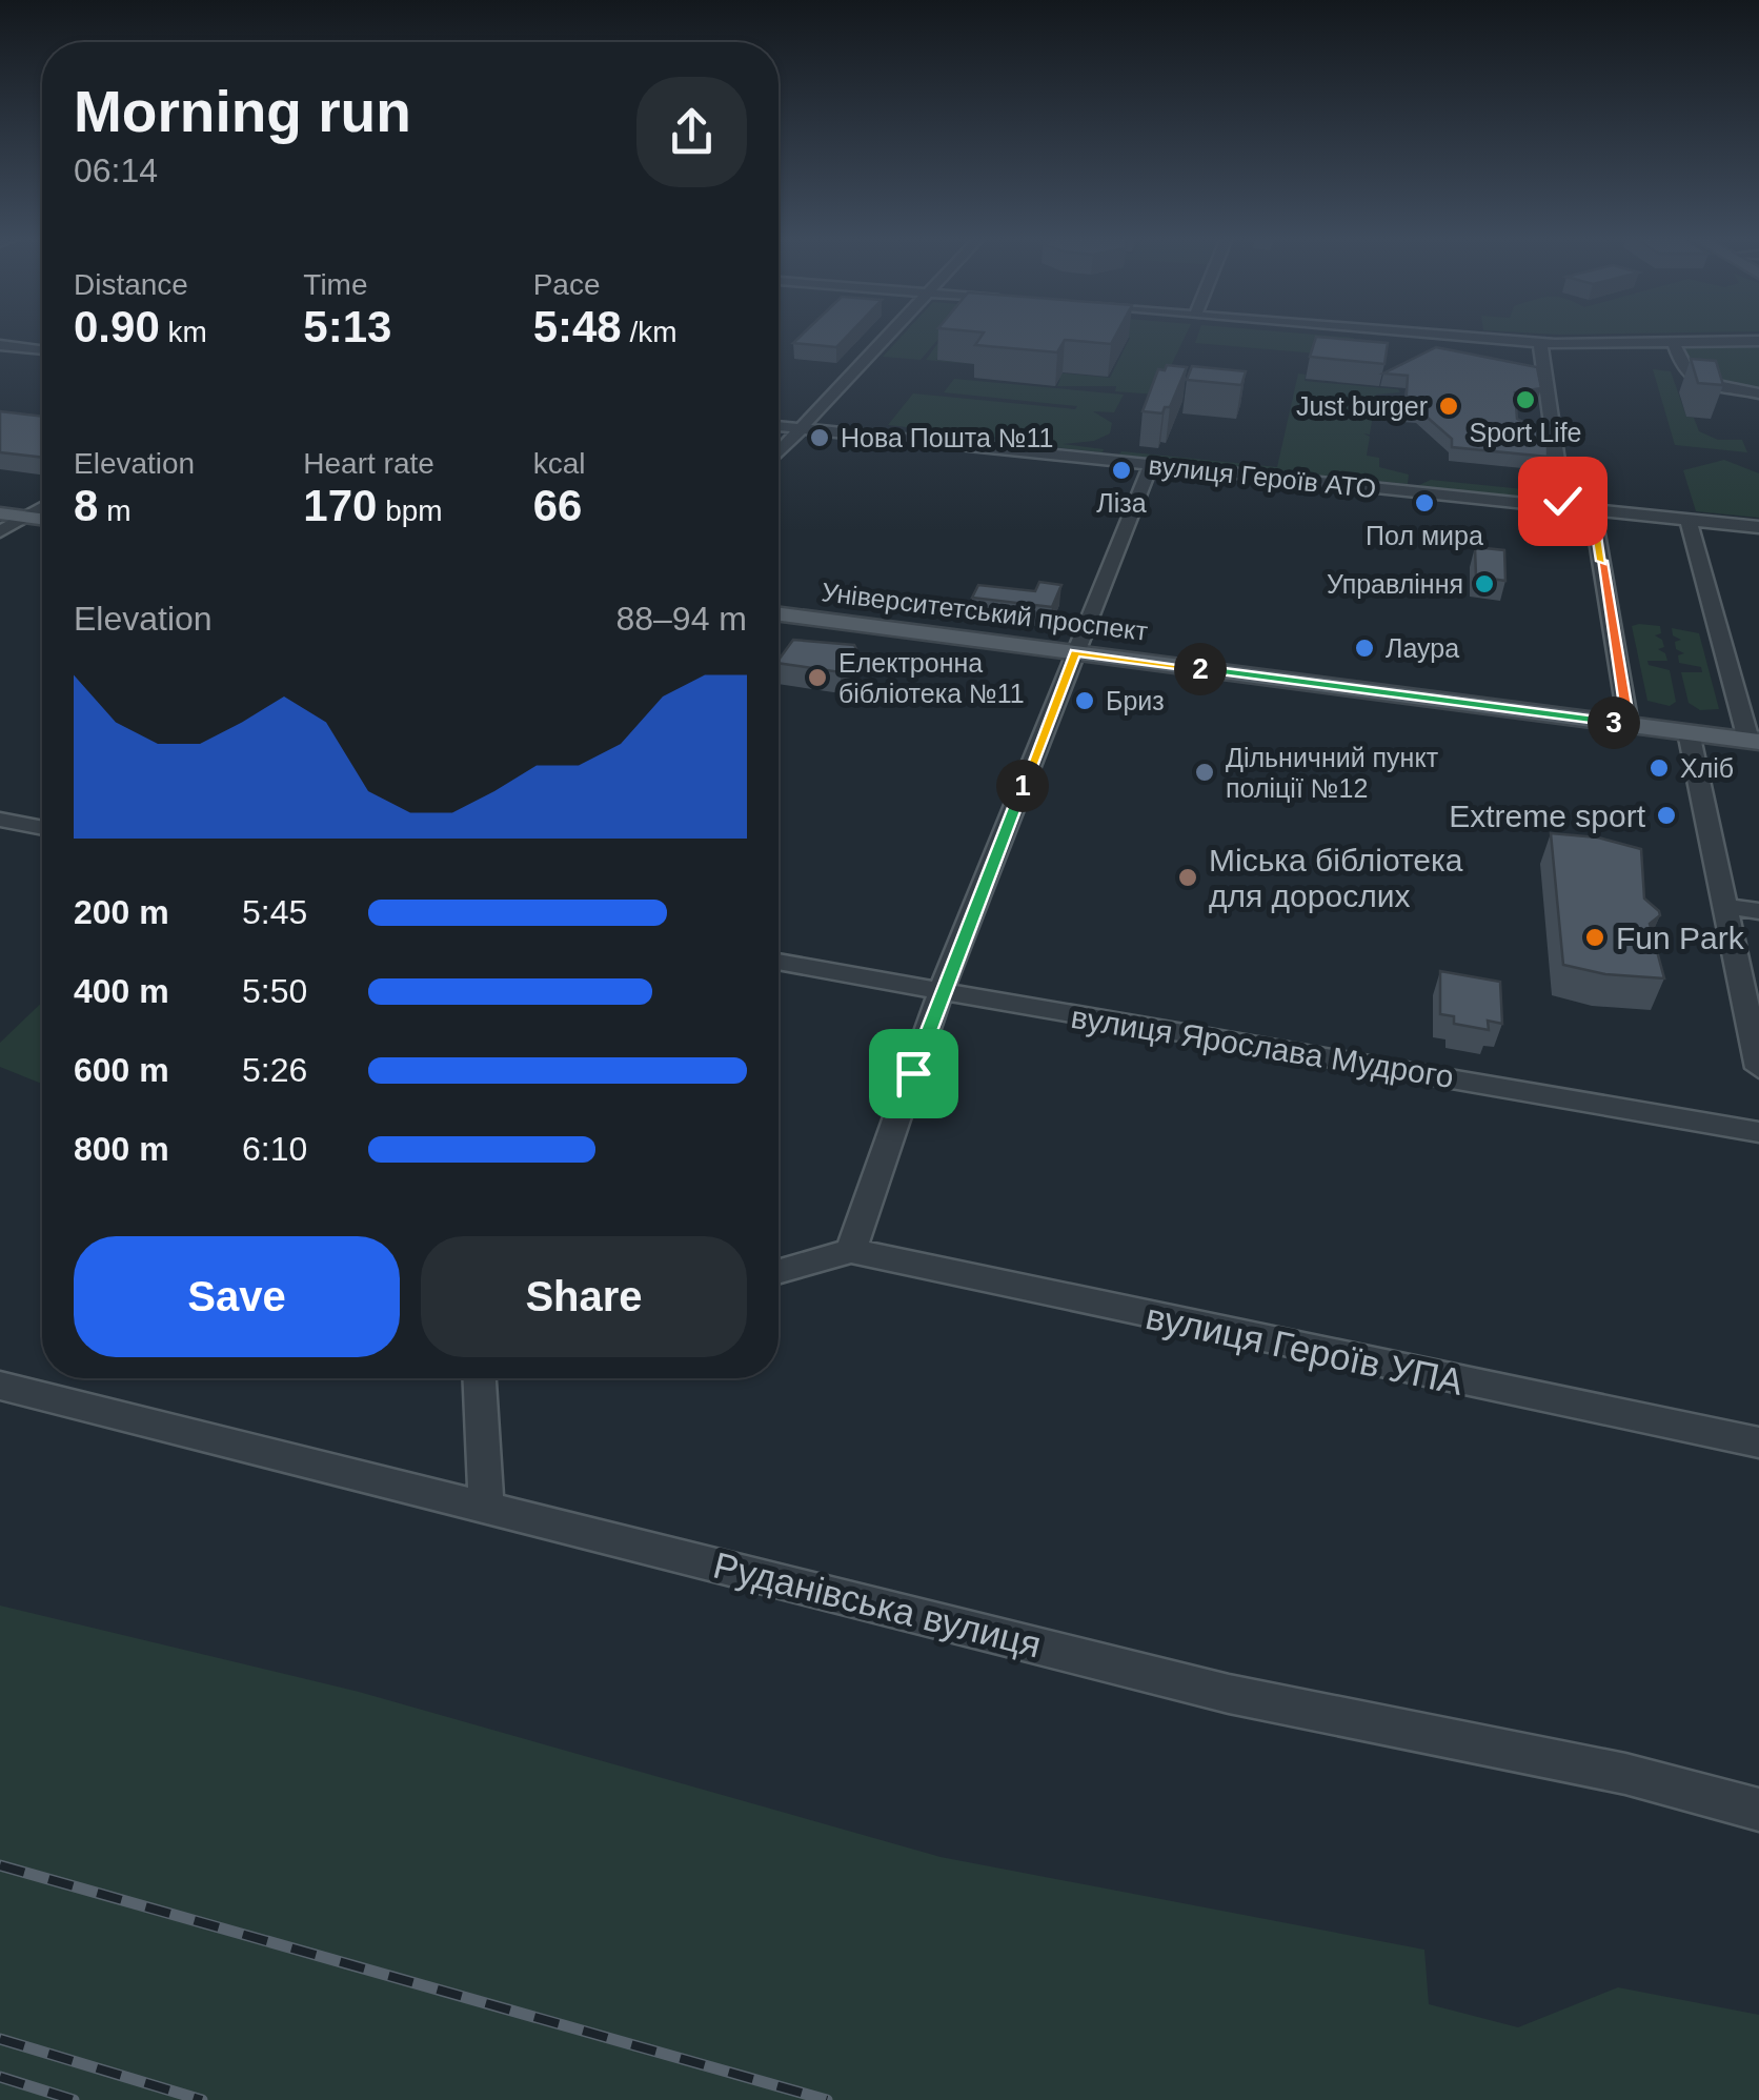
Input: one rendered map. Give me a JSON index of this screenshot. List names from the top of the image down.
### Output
{
  "streets": {
    "main road": ["Університетський проспект"],
    "street": [
      "вулиця Героїв АТО",
      "вулиця Ярослава Мудрого",
      "вулиця Героїв УПА",
      "Руданівська вулиця"
    ]
  },
  "places": [
    "Sport Life",
    "Just burger",
    "Нова Пошта №11",
    "Ліза",
    "Пол мира",
    "Управління",
    "Лаура",
    "Електронна бібліотека №11",
    "Бриз",
    "Хліб",
    "Дільничний пункт поліції №12",
    "Extreme sport",
    "Міська бібліотека для дорослих",
    "Fun Park"
  ],
  "page": {
    "heading": ["Morning run", "06:14"],
    "stats": [
      ["Distance", "0.90 km"],
      ["Time", "5:13"],
      ["Pace", "5:48 /km"],
      ["Elevation", "8 m"],
      ["Heart rate", "170 bpm"],
      ["kcal", "66"]
    ],
    "chart": ["Elevation", "88–94 m"],
    "pins": ["2", "3", "1"],
    "list": [
      {
        "name": "200 m",
        "note": "5:45"
      },
      {
        "name": "400 m",
        "note": "5:50"
      },
      {
        "name": "600 m",
        "note": "5:26"
      },
      {
        "name": "800 m",
        "note": "6:10"
      }
    ],
    "buttons": ["Save", "Share"]
  }
}
